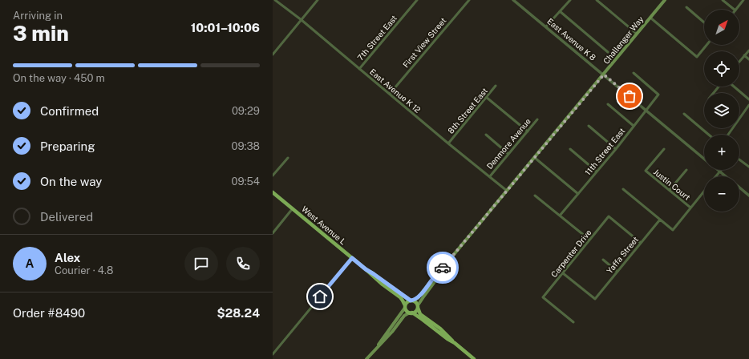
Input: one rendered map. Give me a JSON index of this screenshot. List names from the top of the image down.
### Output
{
  "streets": {
    "main road": ["Challenger Way", "West Avenue L"],
    "street": [
      "7th Street East",
      "East Avenue K 8",
      "First View Street",
      "East Avenue K 12",
      "8th Street East",
      "Denmore Avenue",
      "11th Street East",
      "Justin Court",
      "Carpenter Drive",
      "Yaffa Street"
    ]
  },
  "crossings": [
    ["7th Street East", "East Avenue K 12"],
    ["East Avenue K 8", "Challenger Way"],
    ["East Avenue K 8", "11th Street East"],
    ["Challenger Way", "East Avenue K 12"],
    ["Challenger Way", "West Avenue L"],
    ["First View Street", "East Avenue K 12"],
    ["East Avenue K 12", "8th Street East"],
    ["East Avenue K 12", "Denmore Avenue"],
    ["Carpenter Drive", "Yaffa Street"]
  ],
  "north": "top right",
  "page": {
    "heading": ["3 min", "Arriving in", "10:01–10:06"],
    "panel": [
      "Alex",
      "Courier · 4.8",
      "Order #8490",
      "$28.24"
    ],
    "map_buttons": ["+", "−"],
    "bar": "On the way · 450 m",
    "list": [
      ["Confirmed", "09:29"],
      ["Preparing", "09:38"],
      ["On the way", "09:54"],
      "Delivered"
    ],
    "round": "A"
  }
}
